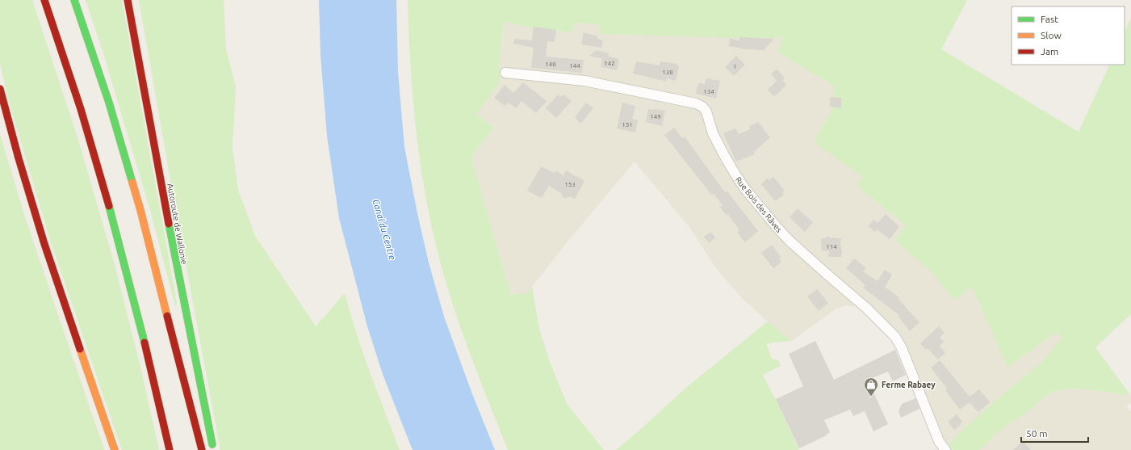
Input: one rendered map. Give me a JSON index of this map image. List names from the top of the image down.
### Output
{
  "streets": {
    "highway": ["Autoroute de Wallonie"],
    "street": ["Rue Bois des Râves"]
  },
  "water": ["Canal du Centre"],
  "places": {
    "shop": ["Ferme Rabaey"]
  },
  "house_numbers": [
    "142",
    "148",
    "144",
    "1",
    "138",
    "134",
    "149",
    "151",
    "153",
    "114"
  ],
  "legend": ["Fast", "Slow", "Jam"],
  "scale_bar": "50 m"
}
